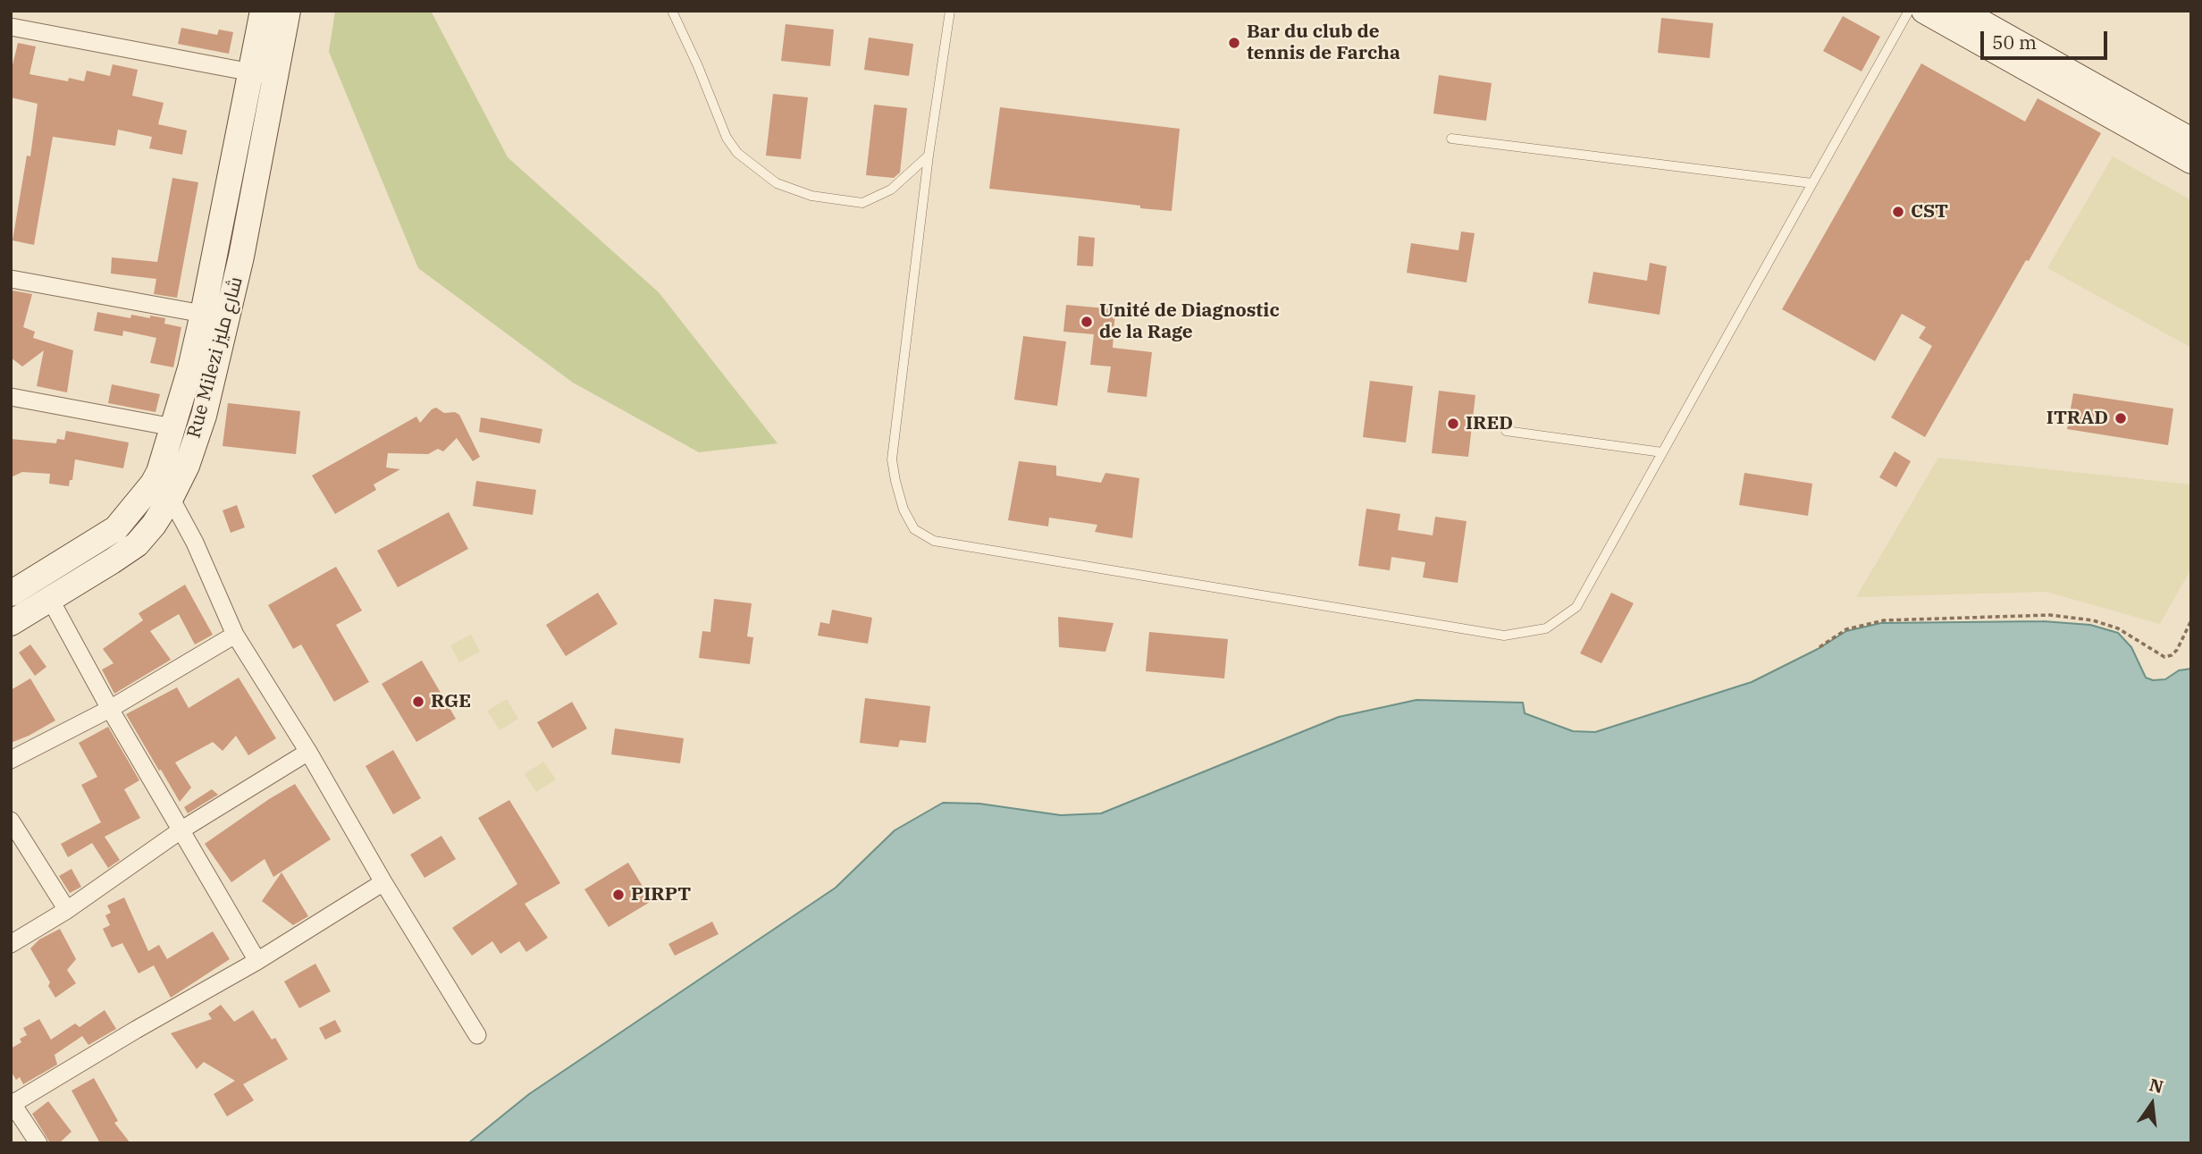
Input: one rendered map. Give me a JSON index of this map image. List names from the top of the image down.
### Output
{
  "streets": {
    "street": ["Rue Milezi شارع مليز"]
  },
  "places": [
    "Bar du club de tennis de Farcha",
    "CST",
    "Unité de Diagnostic de la Rage",
    "ITRAD",
    "IRED",
    "RGE",
    "PIRPT"
  ],
  "scale_bar": "50 m",
  "north": "top"
}
